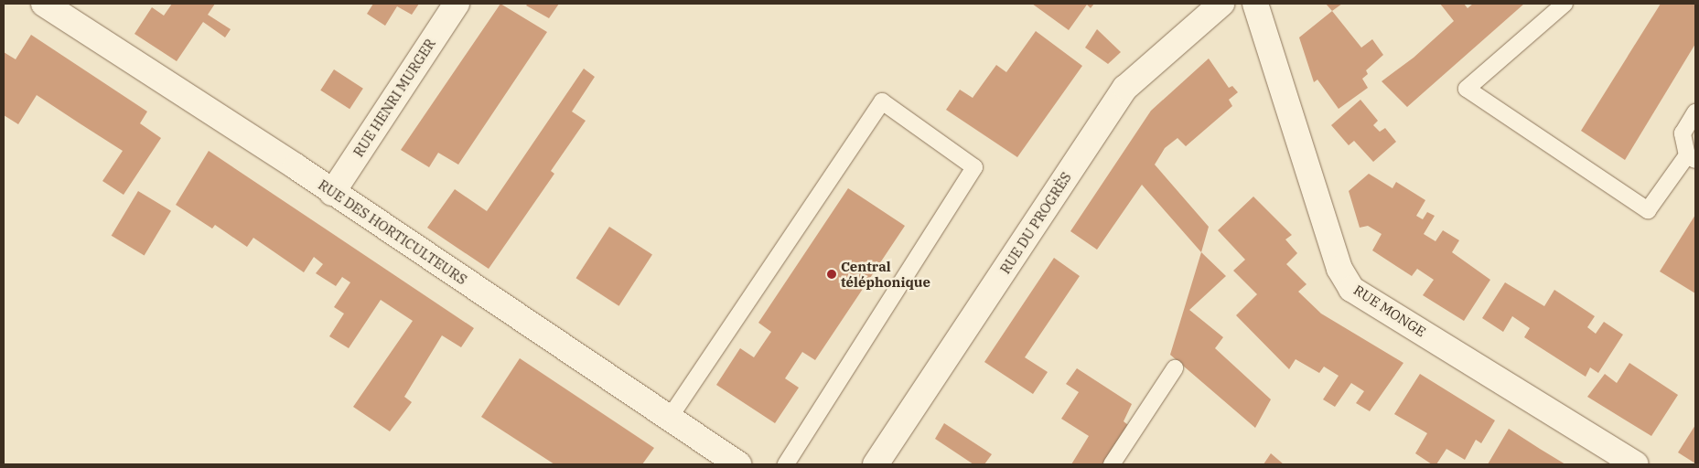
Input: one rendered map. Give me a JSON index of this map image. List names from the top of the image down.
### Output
{
  "streets": {
    "street": [
      "RUE HENRI MURGER",
      "RUE DU PROGRÈS",
      "RUE DES HORTICULTEURS",
      "RUE MONGE"
    ]
  },
  "crossings": [
    ["RUE HENRI MURGER", "RUE DES HORTICULTEURS"]
  ],
  "places": ["Central téléphonique"]
}
